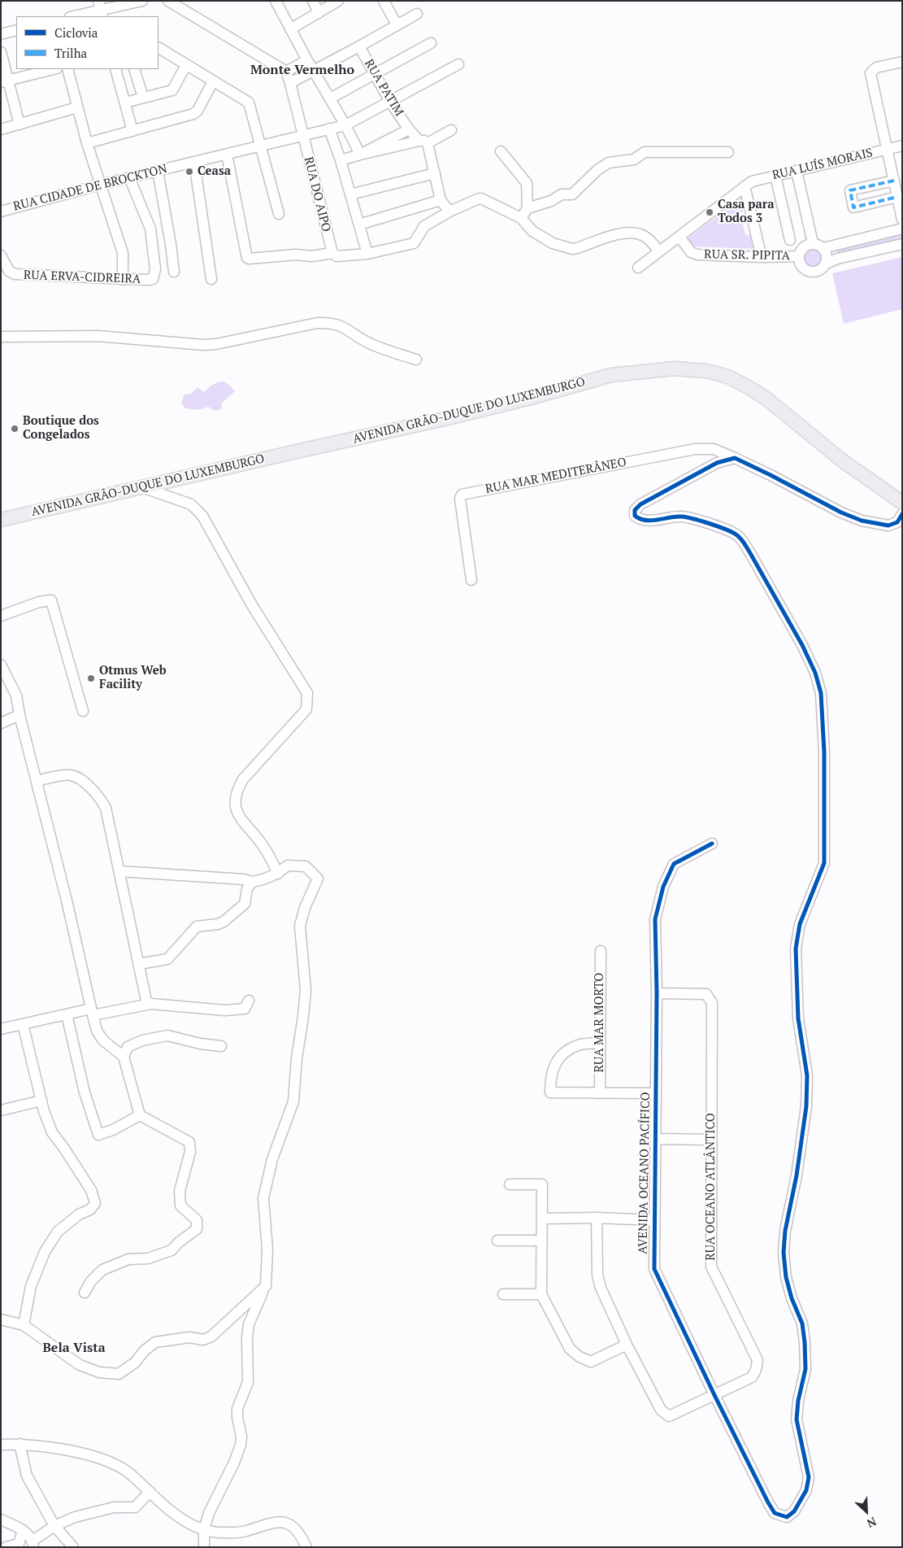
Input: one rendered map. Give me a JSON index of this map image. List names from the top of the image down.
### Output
{
  "streets": {
    "main road": ["AVENIDA GRÃO-DUQUE DO LUXEMBURGO"],
    "street": [
      "RUA PATIM",
      "RUA LUÍS MORAIS",
      "RUA CIDADE DE BROCKTON",
      "RUA DO AIPO",
      "RUA SR. PIPITA",
      "RUA ERVA-CIDREIRA",
      "RUA MAR MEDITERÂNEO",
      "RUA MAR MORTO",
      "AVENIDA OCEANO PACÍFICO",
      "RUA OCEANO ATLÂNTICO"
    ]
  },
  "crossings": [
    ["RUA PATIM", "RUA CIDADE DE BROCKTON"],
    ["RUA LUÍS MORAIS", "RUA SR. PIPITA"],
    ["RUA CIDADE DE BROCKTON", "RUA DO AIPO"],
    ["RUA CIDADE DE BROCKTON", "RUA ERVA-CIDREIRA"],
    ["RUA MAR MEDITERÂNEO", "AVENIDA OCEANO PACÍFICO"],
    ["AVENIDA OCEANO PACÍFICO", "RUA OCEANO ATLÂNTICO"]
  ],
  "districts": ["Monte Vermelho", "Bela Vista"],
  "places": [
    "Ceasa",
    "Casa para Todos 3",
    "Boutique dos Congelados",
    "Otmus Web Facility"
  ],
  "legend": ["Ciclovia", "Trilha"],
  "north": "bottom right"
}
